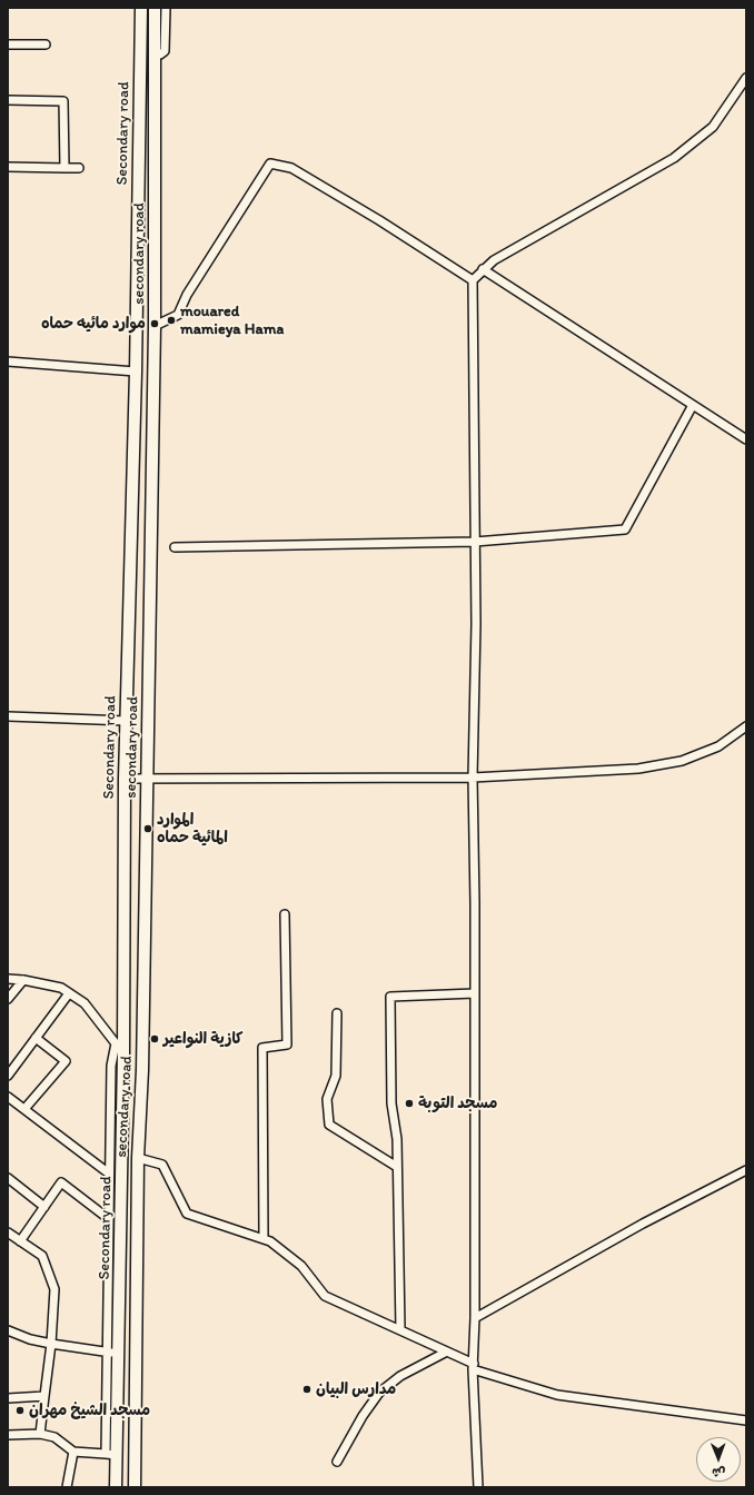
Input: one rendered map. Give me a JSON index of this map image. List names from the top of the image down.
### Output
{
  "streets": {
    "main road": ["Secondary road", "secondary road"]
  },
  "places": [
    "mouared mamieya Hama",
    "موارد مائيه حماه",
    "الموارد المائية حماه",
    "كازية النواعير",
    "مسجد التوبة",
    "مدارس البيان",
    "مسجد الشيخ مهران"
  ],
  "north": "bottom"
}
